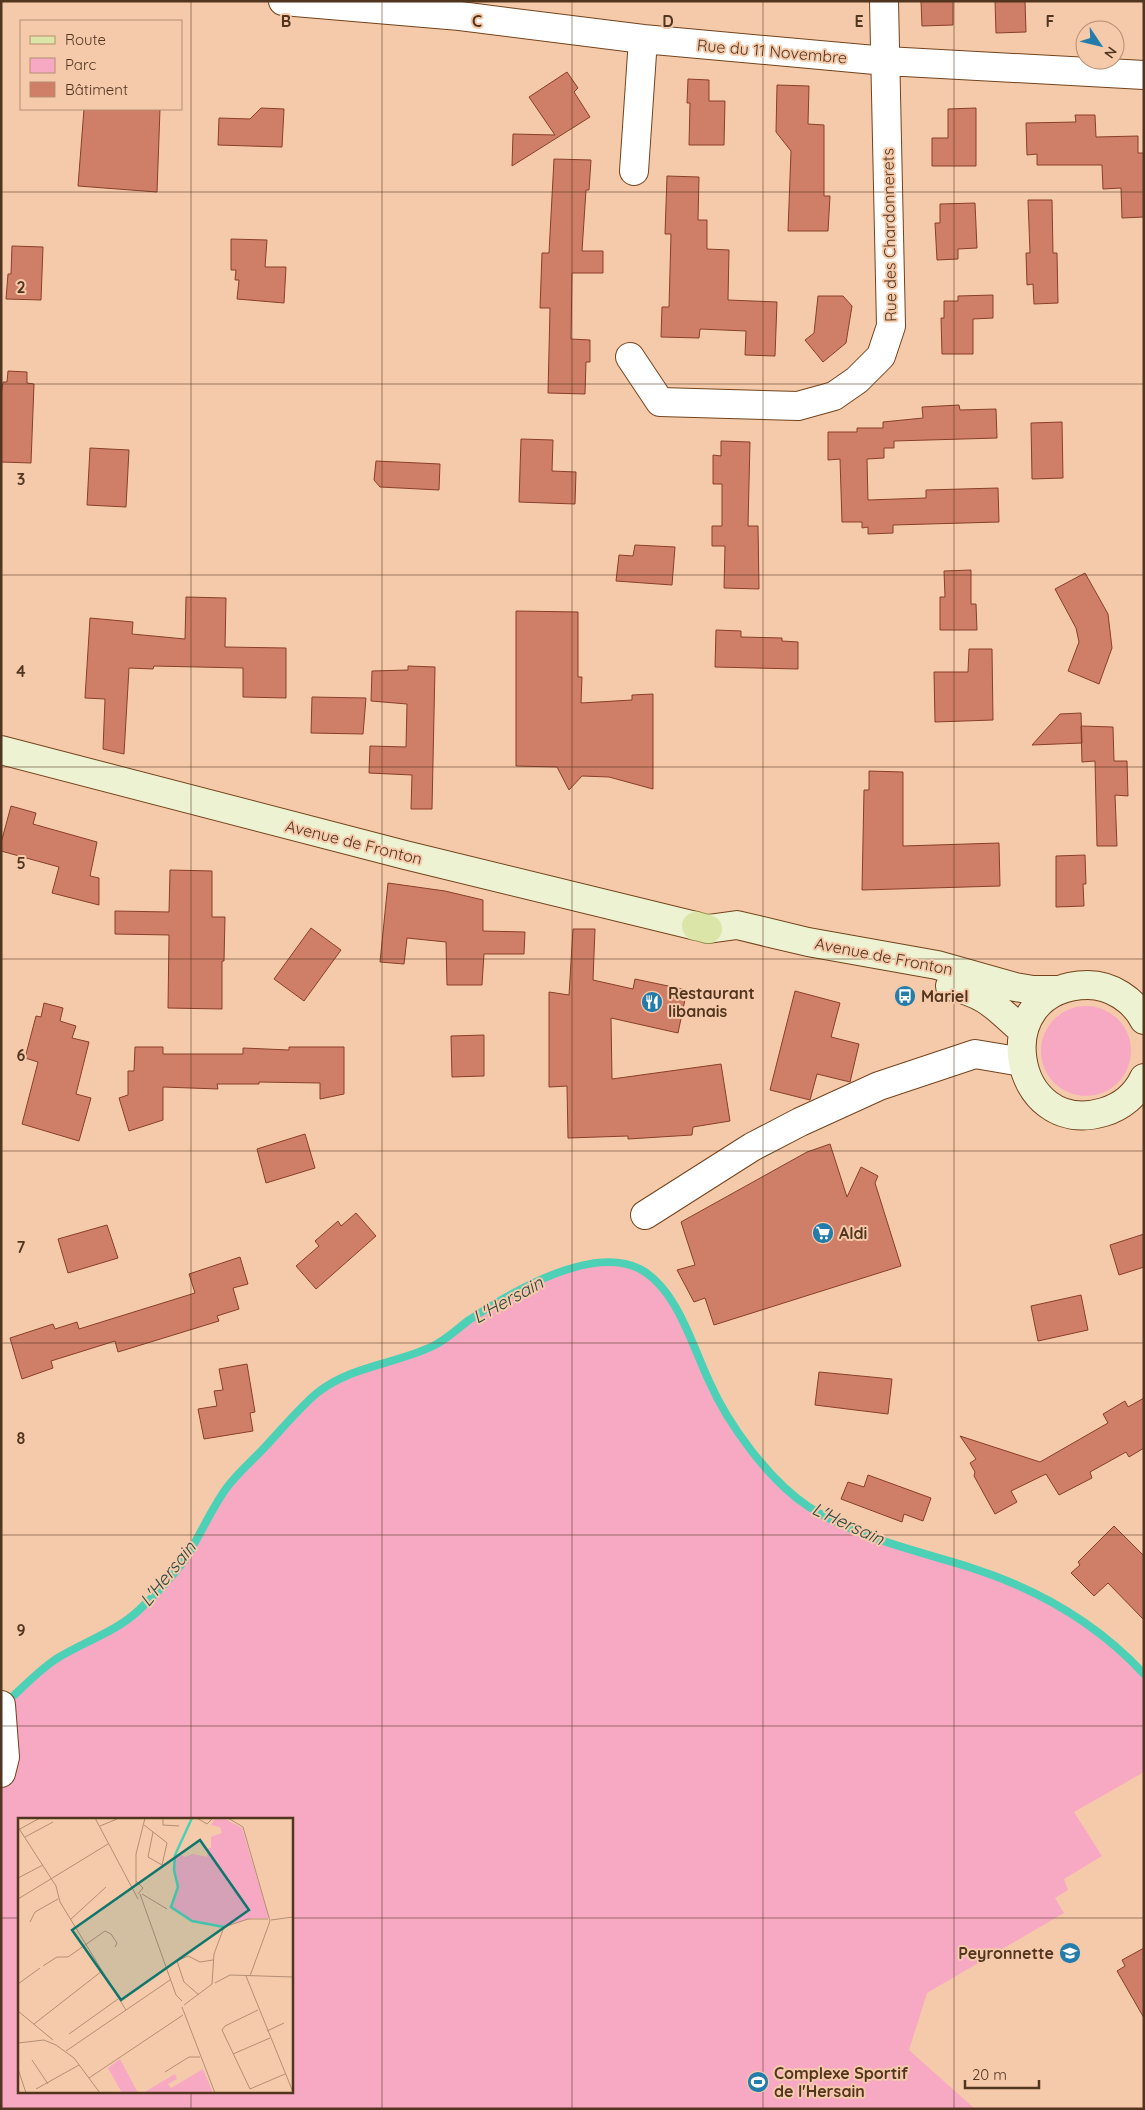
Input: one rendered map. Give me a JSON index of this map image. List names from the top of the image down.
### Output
{
  "streets": {
    "main road": ["Avenue de Fronton"],
    "street": ["Rue du 11 Novembre", "Rue des Chardonnerets"]
  },
  "crossings": [
    ["Rue du 11 Novembre", "Rue des Chardonnerets"]
  ],
  "water": ["L'Hersain"],
  "places": {
    "bus stop": ["Mariel"],
    "restaurant": ["Restaurant libanais"],
    "supermarket": ["Aldi"],
    "school or university": ["Peyronnette"],
    "sports": ["Complexe Sportif de l'Hersain"]
  },
  "legend": ["Route", "Parc", "Bâtiment"],
  "scale_bar": "20 m",
  "north": "bottom right",
  "grid": {
    "columns": [
      "B",
      "C",
      "D",
      "E",
      "F"
    ],
    "rows": [
      "2",
      "3",
      "4",
      "5",
      "6",
      "7",
      "8",
      "9"
    ]
  }
}
